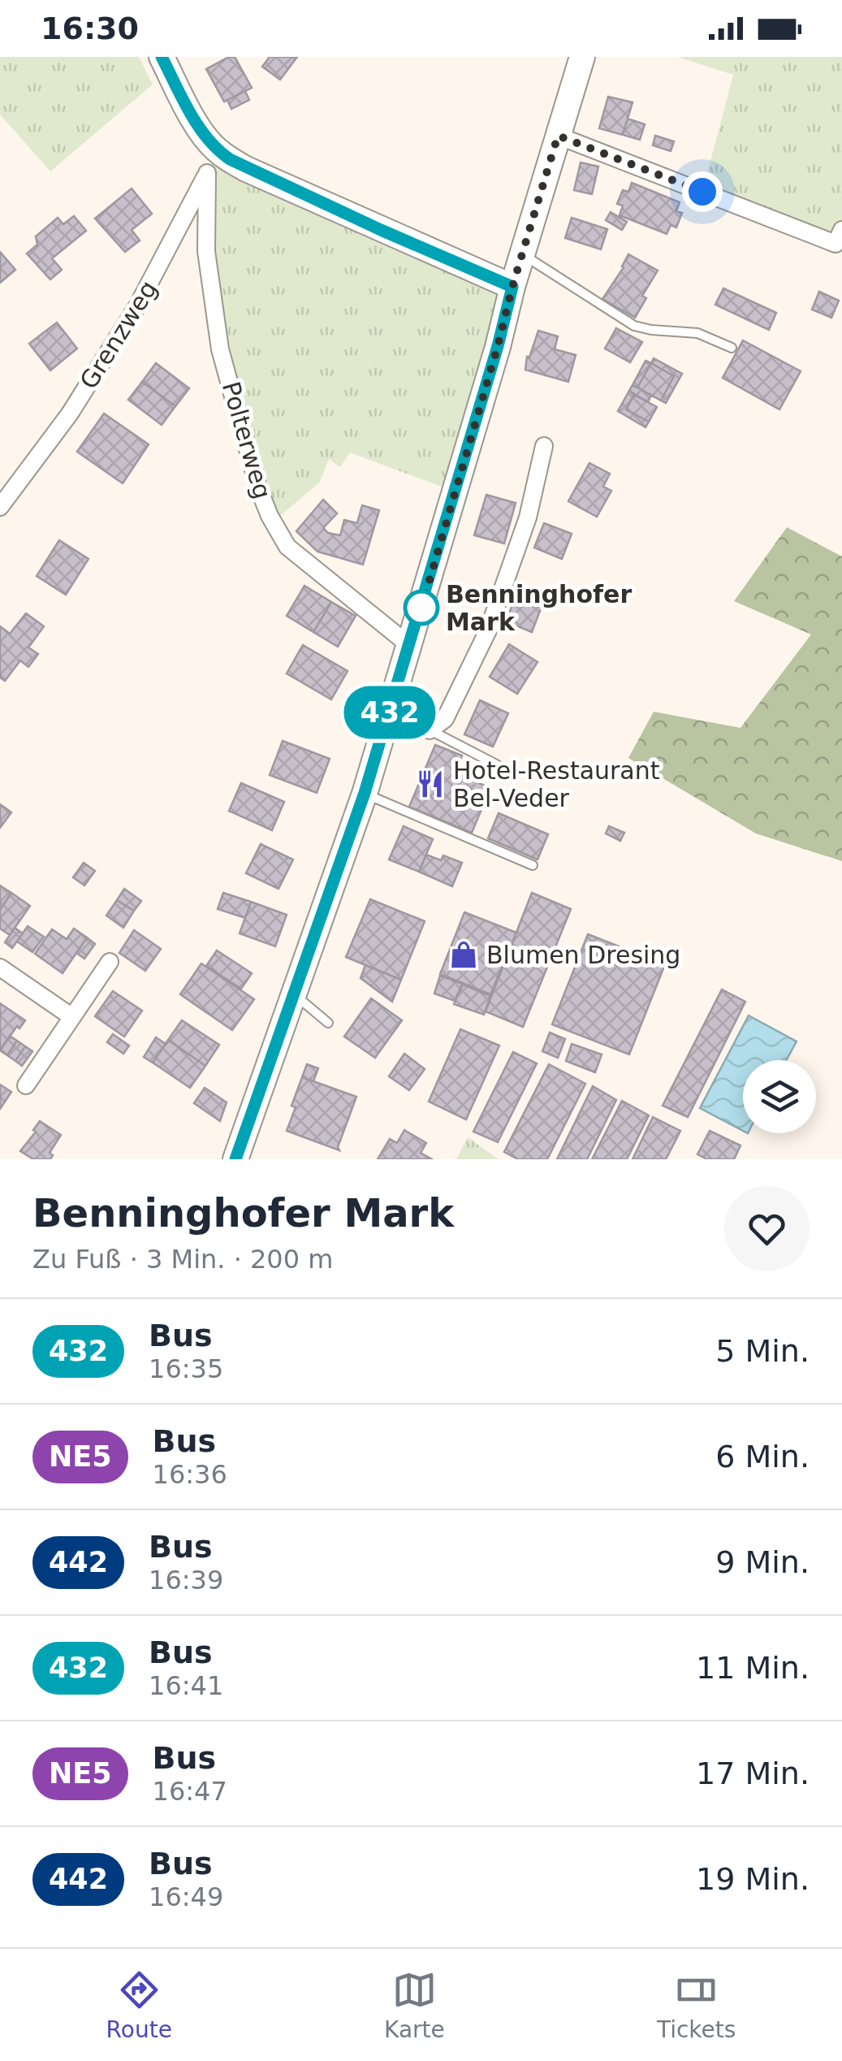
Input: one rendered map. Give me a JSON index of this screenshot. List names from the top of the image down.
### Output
{
  "streets": {
    "street": ["Grenzweg", "Polterweg"]
  },
  "crossings": [
    ["Grenzweg", "Polterweg"]
  ],
  "places": {
    "other": ["Benninghofer Mark"],
    "restaurant": ["Hotel-Restaurant Bel-Veder"],
    "shop": ["Blumen Dresing"]
  },
  "lines": ["bus line 432"],
  "page": {
    "status": "16:30",
    "on_map": "432",
    "heading": ["Benninghofer Mark", "Zu Fuß · 3 Min. · 200 m"],
    "list": [
      {
        "mark": "432",
        "name": "Bus",
        "note": "16:35",
        "value": "5 Min."
      },
      {
        "mark": "NE5",
        "name": "Bus",
        "note": "16:36",
        "value": "6 Min."
      },
      {
        "mark": "442",
        "name": "Bus",
        "note": "16:39",
        "value": "9 Min."
      },
      {
        "mark": "432",
        "name": "Bus",
        "note": "16:41",
        "value": "11 Min."
      },
      {
        "mark": "NE5",
        "name": "Bus",
        "note": "16:47",
        "value": "17 Min."
      },
      {
        "mark": "442",
        "name": "Bus",
        "note": "16:49",
        "value": "19 Min."
      }
    ],
    "tabs": ["Route", "Karte", "Tickets"]
  }
}
